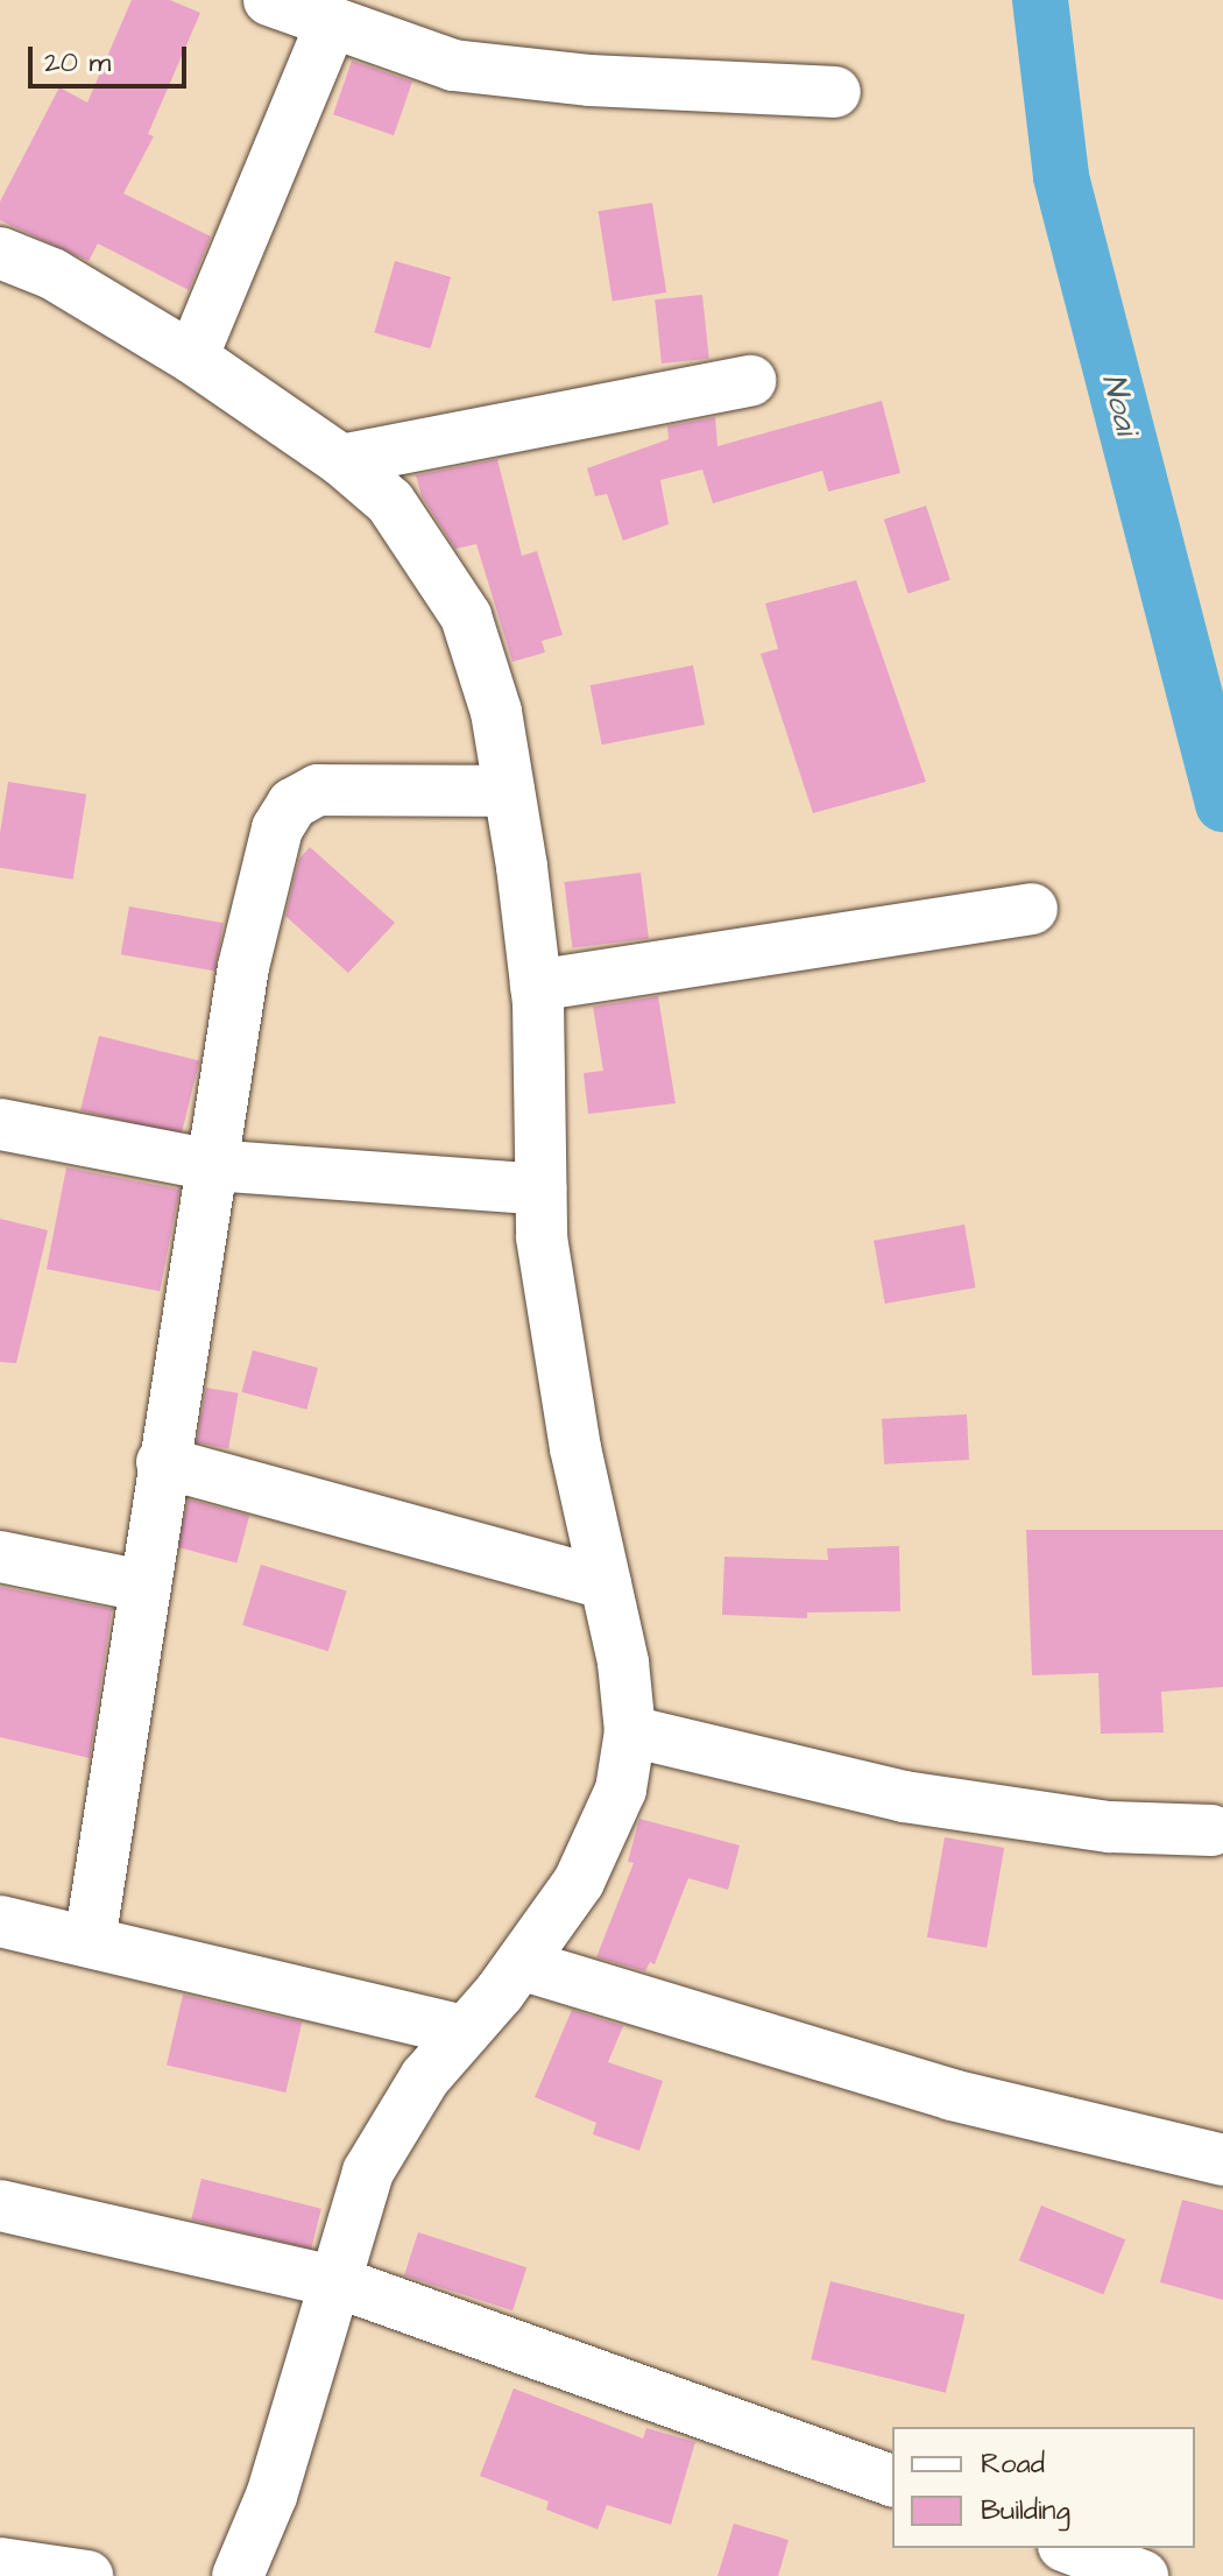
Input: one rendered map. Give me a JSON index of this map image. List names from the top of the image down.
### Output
{
  "water": ["Noai"],
  "legend": ["Road", "Building"],
  "scale_bar": "20 m"
}
